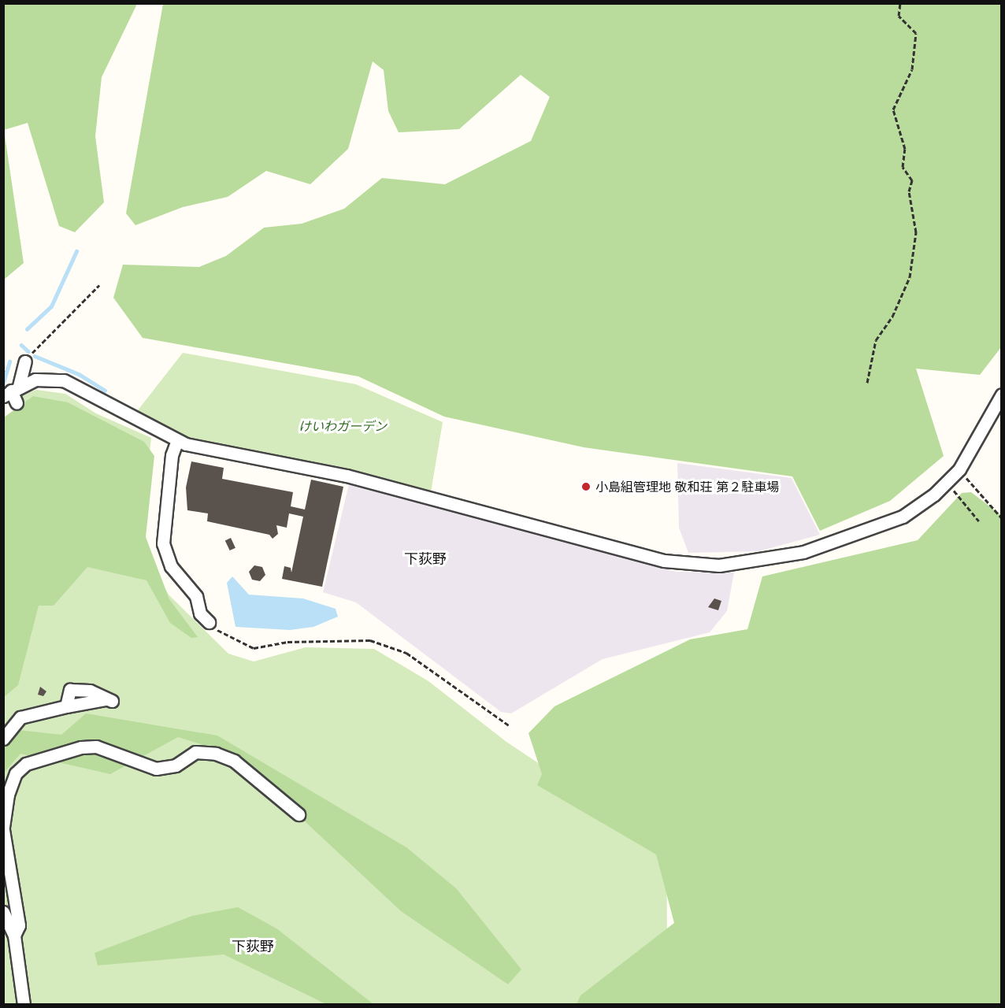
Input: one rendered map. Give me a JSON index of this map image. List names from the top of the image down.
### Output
{
  "districts": ["下荻野", "下荻野"],
  "parks": ["けいわガーデン"],
  "places": ["小島組管理地 敬和荘 第２駐車場"]
}
